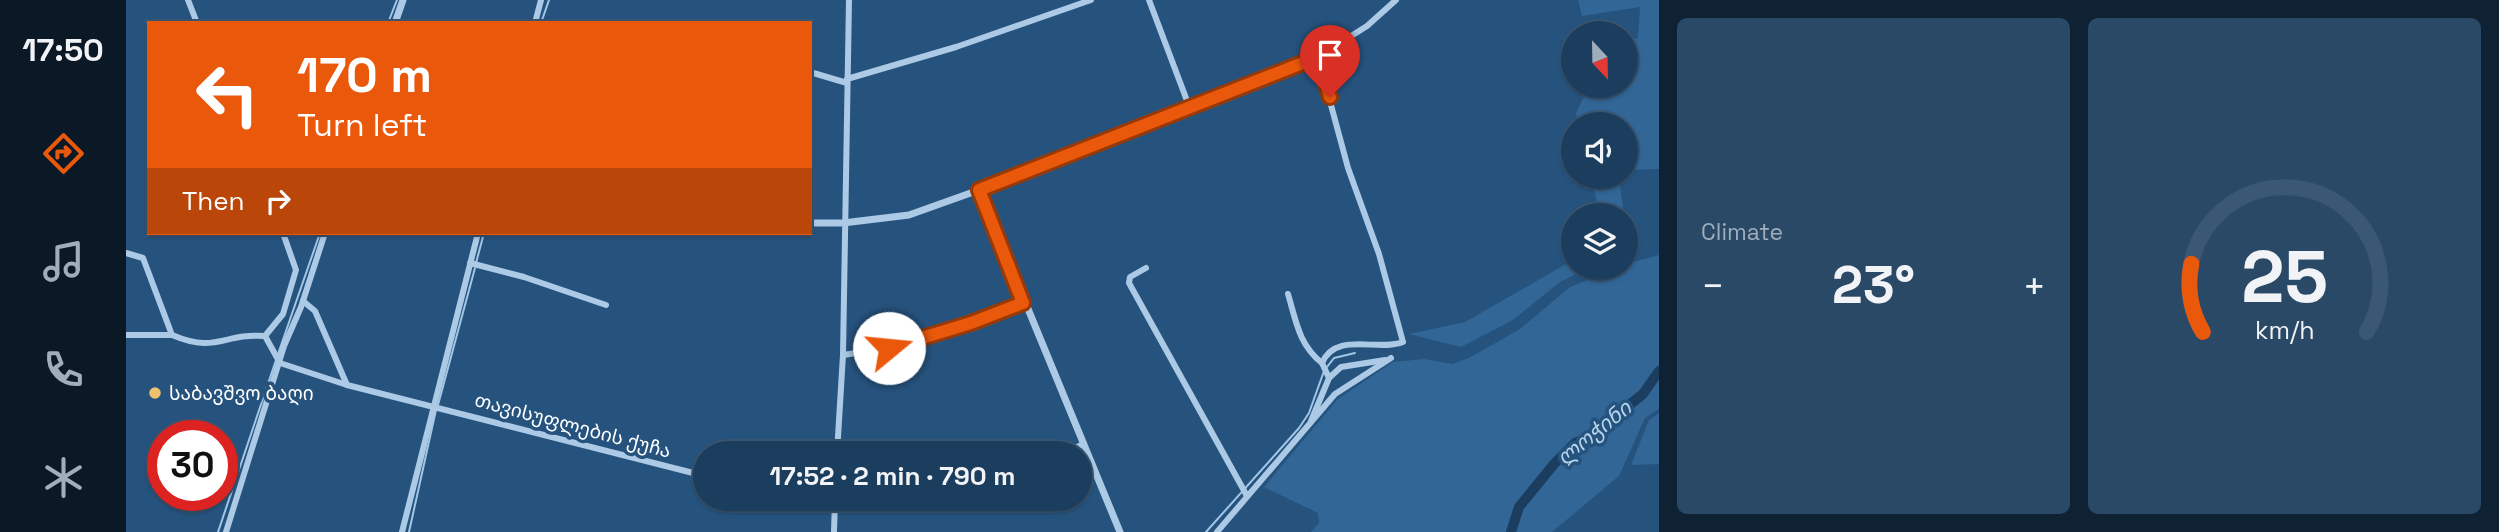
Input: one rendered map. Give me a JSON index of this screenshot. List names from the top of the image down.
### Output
{
  "streets": {
    "street": ["თავისუფლების ქუჩა"]
  },
  "water": ["ლოჭინი"],
  "places": ["საბავშვო ბაღი"],
  "north": "bottom",
  "page": {
    "tabs": "17:50",
    "tile": "Climate",
    "turn": ["170 m", "Turn left"],
    "then": "Then",
    "heat": ["−", "23°", "+"],
    "limit": "30",
    "trip": "17:52 · 2 min · 790 m",
    "gauge": ["25", "km/h"]
  }
}
